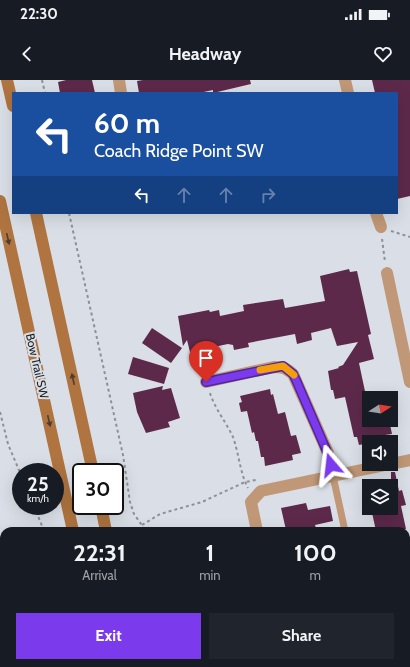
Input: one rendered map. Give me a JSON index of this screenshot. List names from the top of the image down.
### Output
{
  "streets": {
    "main road": ["Bow Trail SW"]
  },
  "north": "right",
  "page": {
    "status": "22:30",
    "header": "Headway",
    "turn": ["60 m", "Coach Ridge Point SW"],
    "speed": "25 km/h",
    "limit": "30",
    "eta": [
      "22:31",
      "Arrival",
      "1",
      "min",
      "100",
      "m"
    ],
    "buttons": ["Exit", "Share"]
  }
}
